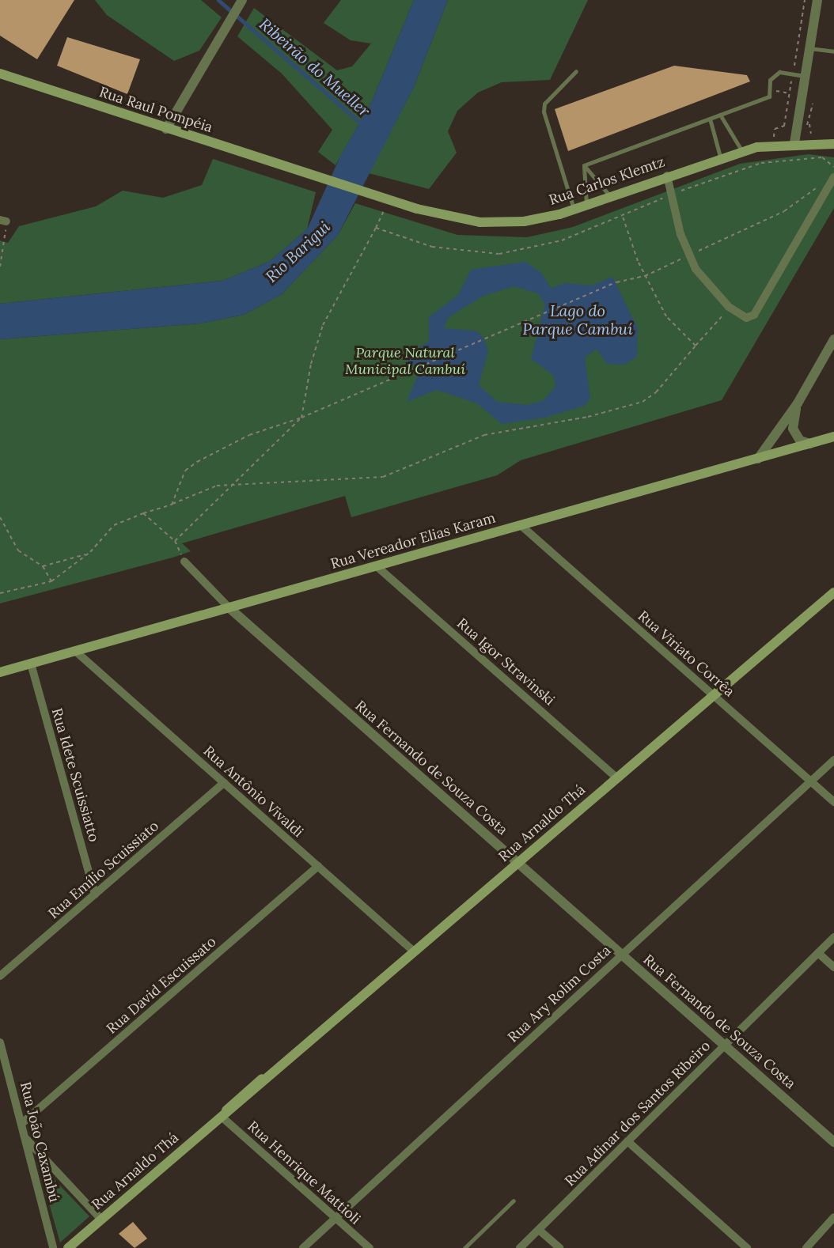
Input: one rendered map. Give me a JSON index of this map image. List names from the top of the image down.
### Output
{
  "streets": {
    "main road": [
      "Rua Raul Pompéia",
      "Rua Carlos Klemtz",
      "Rua Vereador Elias Karam",
      "Rua Arnaldo Thá"
    ],
    "street": [
      "Rua Viriato Corrêa",
      "Rua Igor Stravinski",
      "Rua Fernando de Souza Costa",
      "Rua Idete Scuissiatto",
      "Rua Antônio Vivaldi",
      "Rua Emílio Scuissiato",
      "Rua David Escuissato",
      "Rua Ary Rolim Costa",
      "Rua Adinar dos Santos Ribeiro",
      "Rua João Caxambú",
      "Rua Henrique Mattioli"
    ]
  },
  "crossings": [
    ["Rua Raul Pompéia", "Rua Carlos Klemtz"],
    ["Rua Vereador Elias Karam", "Rua Viriato Corrêa"],
    ["Rua Vereador Elias Karam", "Rua Igor Stravinski"],
    ["Rua Vereador Elias Karam", "Rua Fernando de Souza Costa"],
    ["Rua Vereador Elias Karam", "Rua Idete Scuissiatto"],
    ["Rua Vereador Elias Karam", "Rua Antônio Vivaldi"],
    ["Rua Viriato Corrêa", "Rua Arnaldo Thá"],
    ["Rua Viriato Corrêa", "Rua Ary Rolim Costa"],
    ["Rua Igor Stravinski", "Rua Arnaldo Thá"],
    ["Rua Fernando de Souza Costa", "Rua Arnaldo Thá"],
    ["Rua Fernando de Souza Costa", "Rua Ary Rolim Costa"],
    ["Rua Fernando de Souza Costa", "Rua Adinar dos Santos Ribeiro"],
    ["Rua Idete Scuissiatto", "Rua Emílio Scuissiato"],
    ["Rua Antônio Vivaldi", "Rua Arnaldo Thá"],
    ["Rua Antônio Vivaldi", "Rua Emílio Scuissiato"],
    ["Rua Antônio Vivaldi", "Rua David Escuissato"],
    ["Rua Arnaldo Thá", "Rua Henrique Mattioli"],
    ["Rua David Escuissato", "Rua João Caxambú"],
    ["Rua Ary Rolim Costa", "Rua Henrique Mattioli"]
  ],
  "water": ["Ribeirão do Mueller", "Rio Barigui", "Lago do Parque Cambuí"],
  "parks": ["Parque Natural Municipal Cambuí"]
}
